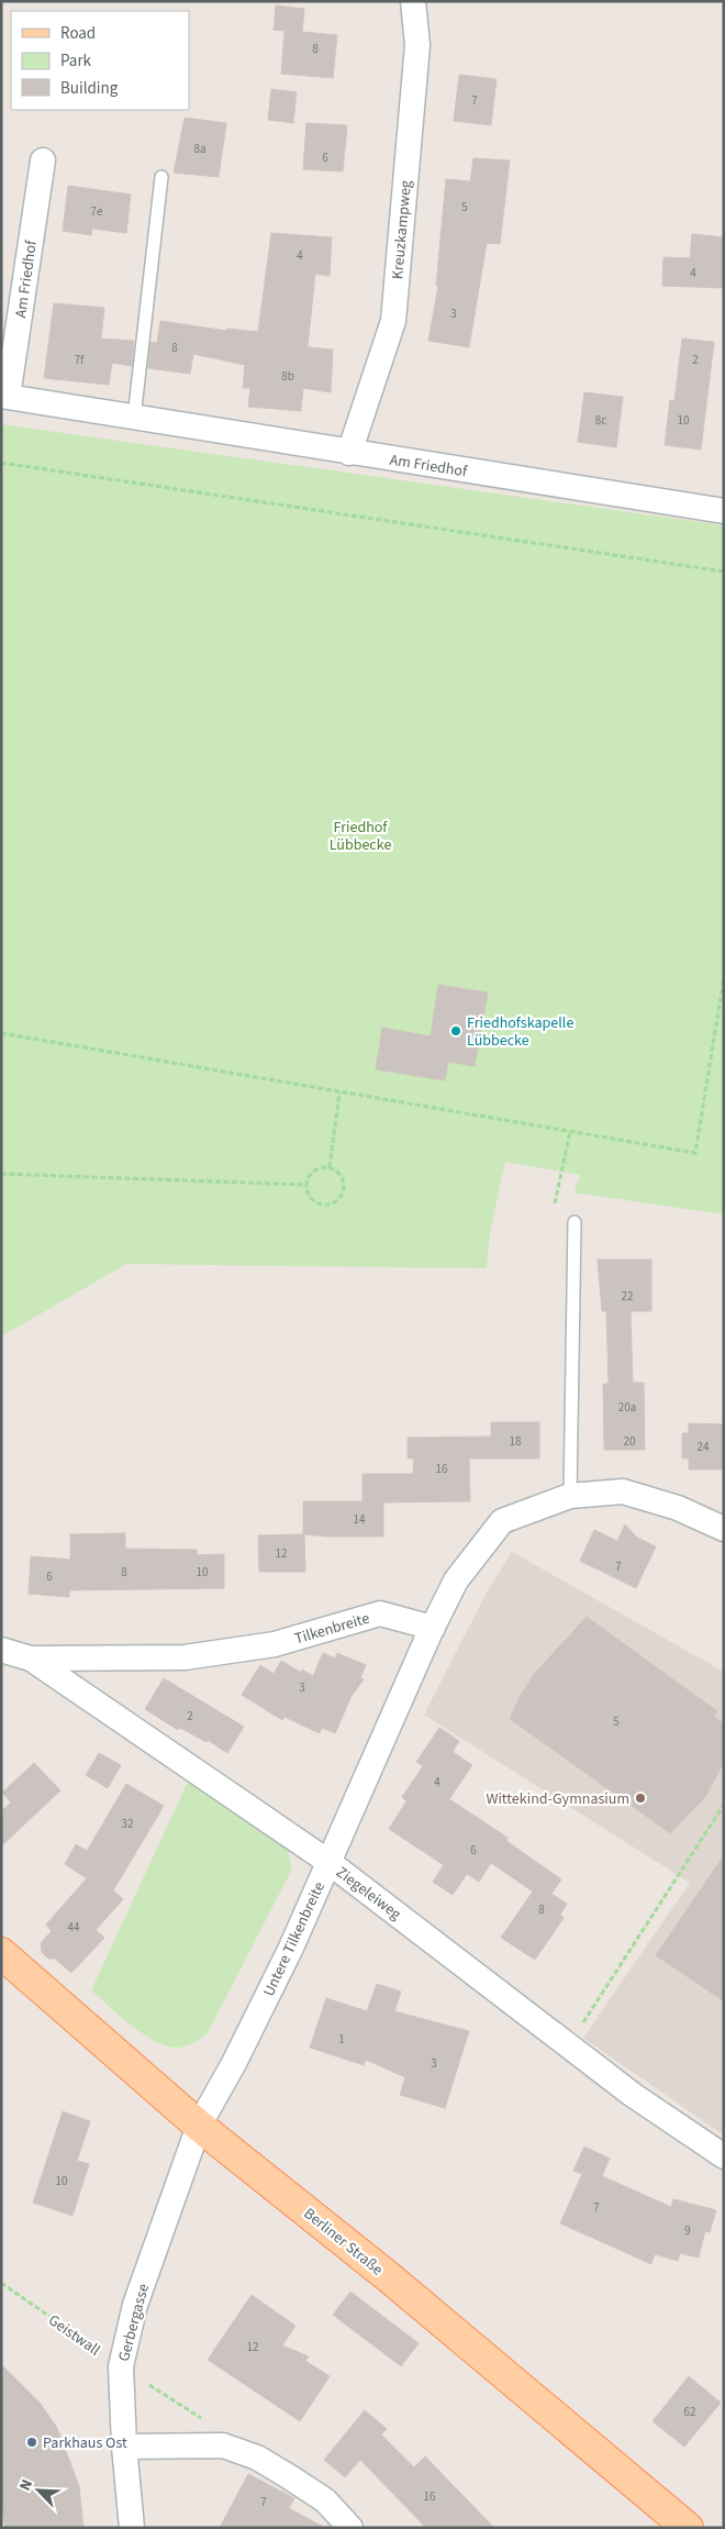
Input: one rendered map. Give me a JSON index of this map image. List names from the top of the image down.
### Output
{
  "streets": {
    "main road": ["Berliner Straße"],
    "street": [
      "Kreuzkampweg",
      "Am Friedhof",
      "Tilkenbreite",
      "Ziegeleiweg",
      "Untere Tilkenbreite",
      "Gerbergasse"
    ],
    "path": ["Geistwall"]
  },
  "crossings": [
    ["Kreuzkampweg", "Am Friedhof"],
    ["Tilkenbreite", "Ziegeleiweg"],
    ["Tilkenbreite", "Untere Tilkenbreite"],
    ["Ziegeleiweg", "Untere Tilkenbreite"],
    ["Untere Tilkenbreite", "Berliner Straße"],
    ["Untere Tilkenbreite", "Gerbergasse"],
    ["Berliner Straße", "Gerbergasse"],
    ["Gerbergasse", "Geistwall"]
  ],
  "parks": ["Friedhof Lübbecke"],
  "places": ["Friedhofskapelle Lübbecke", "Wittekind-Gymnasium", "Parkhaus Ost"],
  "house_numbers": [
    "8",
    "7",
    "8a",
    "6",
    "5",
    "7e",
    "4",
    "4",
    "3",
    "8",
    "7f",
    "2",
    "8b",
    "8c",
    "10",
    "22",
    "20a",
    "18",
    "20",
    "24",
    "16",
    "14",
    "12",
    "7",
    "8",
    "10",
    "6",
    "3",
    "2",
    "5",
    "4",
    "32",
    "6",
    "8",
    "44",
    "1",
    "3",
    "10",
    "7",
    "9",
    "12",
    "62",
    "16",
    "7"
  ],
  "legend": ["Road", "Park", "Building"],
  "north": "top left"
}
